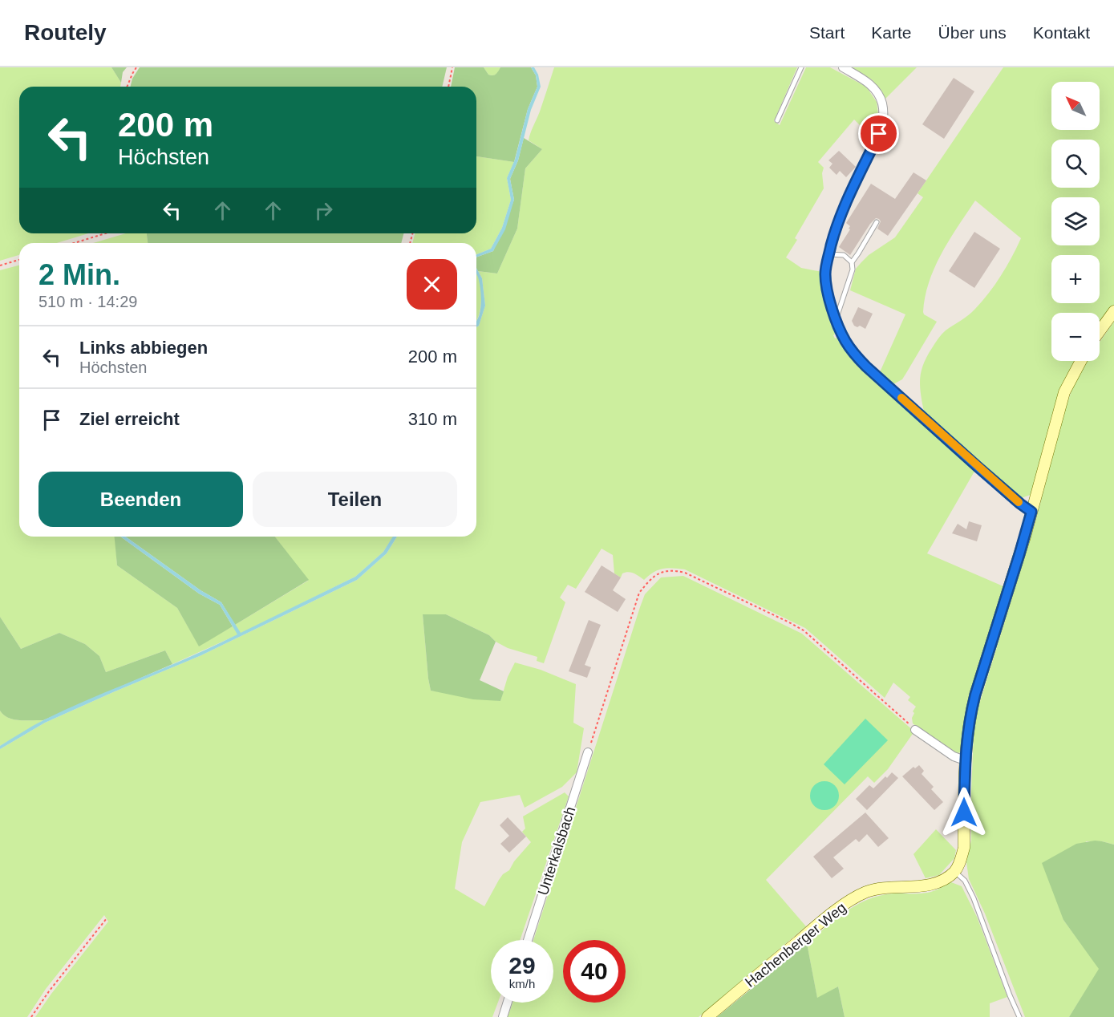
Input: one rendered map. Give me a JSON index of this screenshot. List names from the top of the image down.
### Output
{
  "streets": {
    "street": ["Unterkalsbach", "Hachenberger Weg"]
  },
  "north": "top left",
  "page": {
    "header": "Routely",
    "nav": [
      "Start",
      "Karte",
      "Über uns",
      "Kontakt"
    ],
    "map_buttons": ["+", "−"],
    "turn": ["200 m", "Höchsten"],
    "heading": ["2 Min.", "510 m · 14:29"],
    "list": [
      {
        "name": "Links abbiegen",
        "note": "Höchsten",
        "value": "200 m"
      },
      {
        "name": "Ziel erreicht",
        "value": "310 m"
      }
    ],
    "buttons": ["Beenden", "Teilen"],
    "speed": "29 km/h",
    "limit": "40"
  }
}
